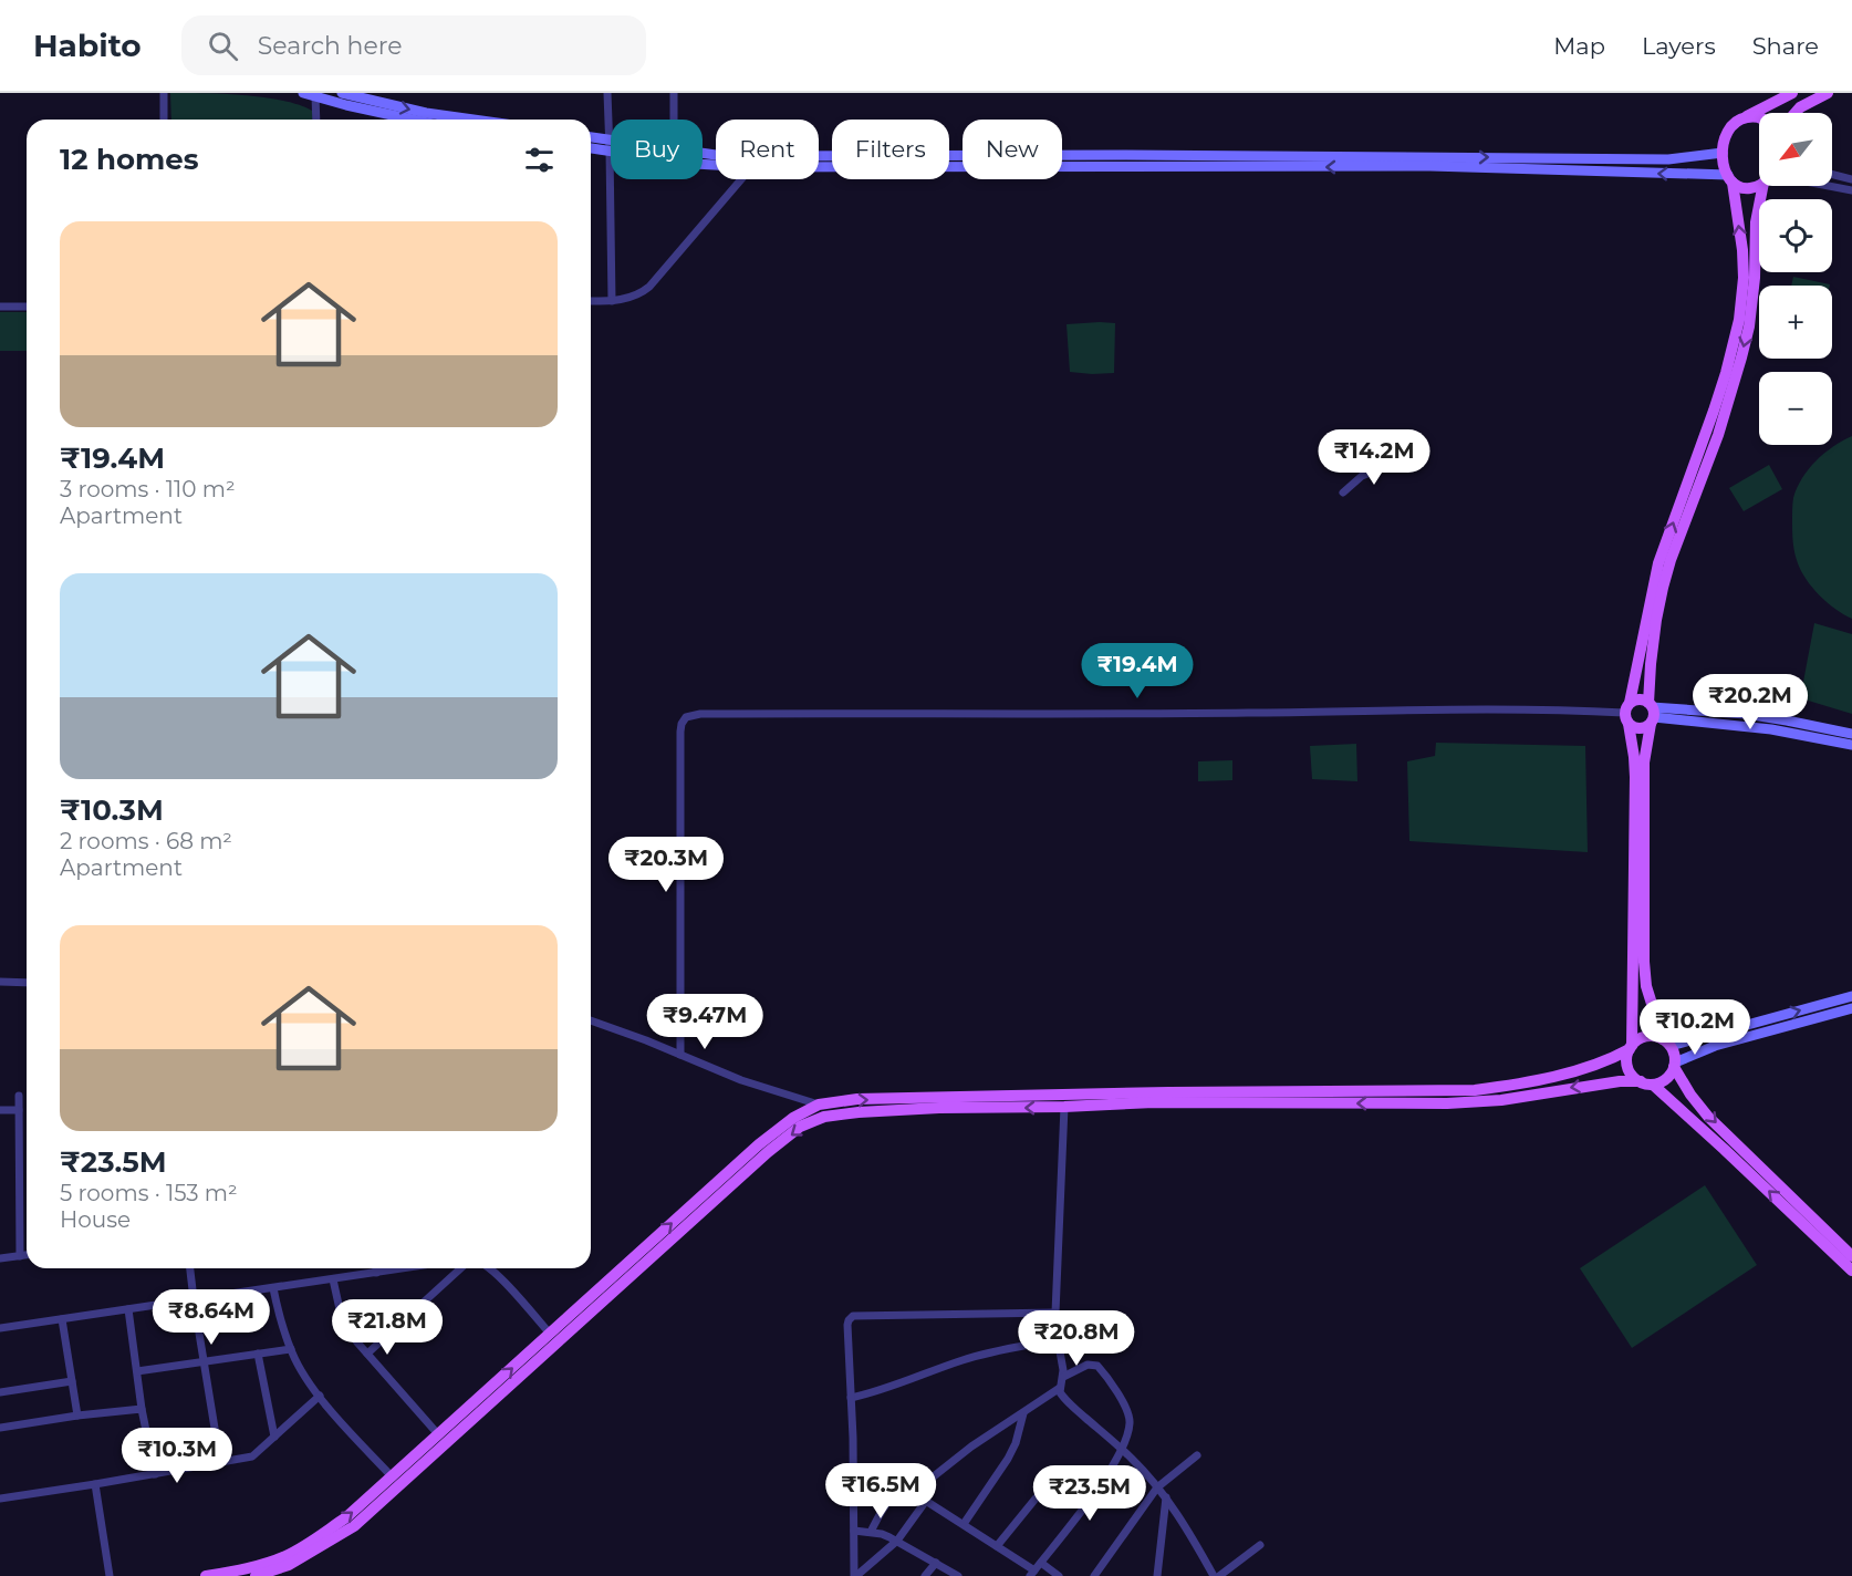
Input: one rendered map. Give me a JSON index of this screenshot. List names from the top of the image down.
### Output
{
  "north": "bottom left",
  "page": {
    "header": "Habito",
    "search": "Search here",
    "nav": ["Map", "Layers", "Share"],
    "map_buttons": ["+", "−"],
    "chip": [
      "Buy",
      "Rent",
      "Filters",
      "New"
    ],
    "heading": "12 homes",
    "list": [
      {
        "name": "₹19.4M",
        "note": "3 rooms · 110 m² · Apartment"
      },
      {
        "name": "₹10.3M",
        "note": "2 rooms · 68 m² · Apartment"
      },
      {
        "name": "₹23.5M",
        "note": "5 rooms · 153 m² · House"
      }
    ],
    "price": [
      "₹14.2M",
      "₹19.4M",
      "₹20.2M",
      "₹20.3M",
      "₹9.47M",
      "₹10.2M",
      "₹8.64M",
      "₹21.8M",
      "₹20.8M",
      "₹10.3M",
      "₹16.5M",
      "₹23.5M"
    ]
  }
}
